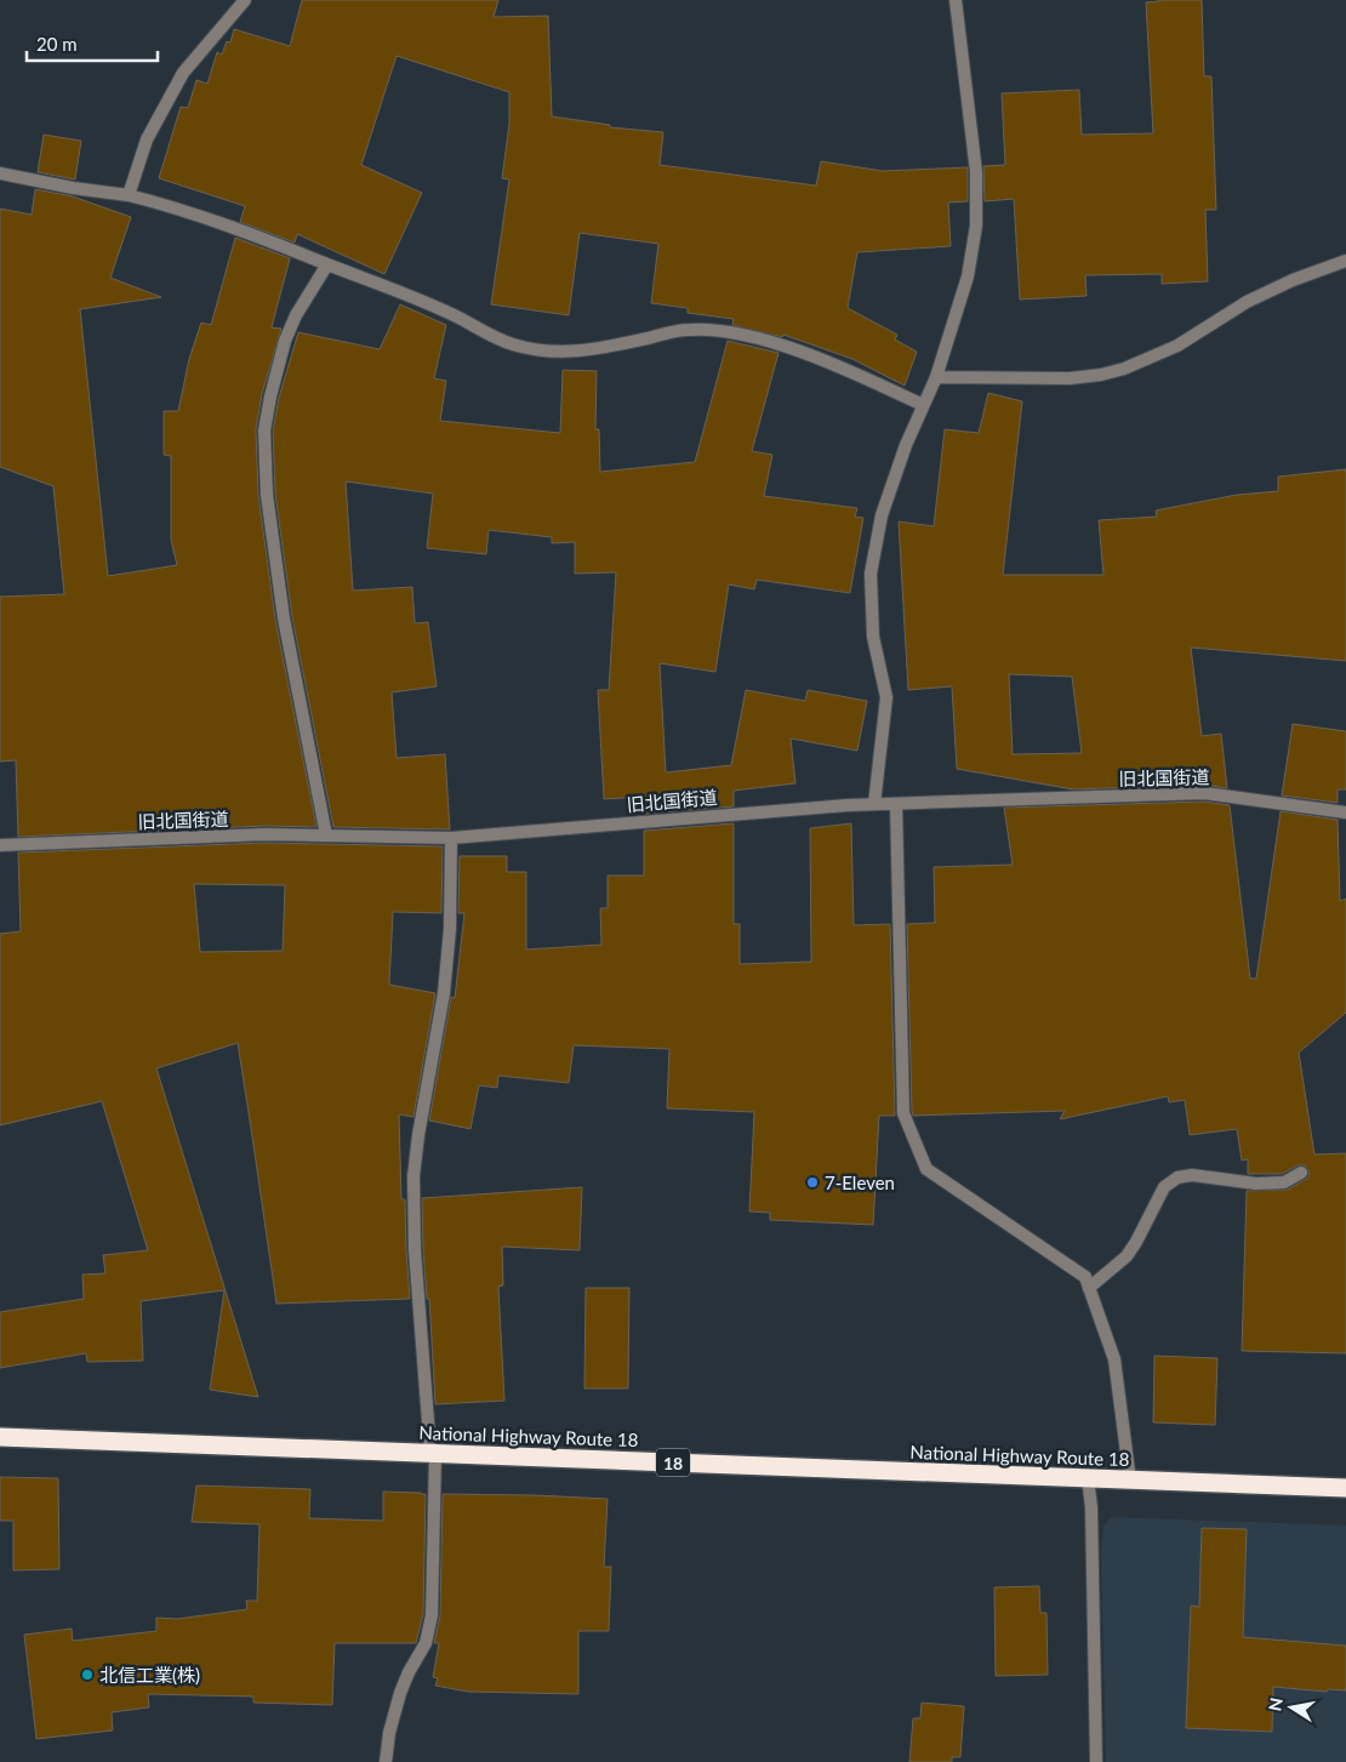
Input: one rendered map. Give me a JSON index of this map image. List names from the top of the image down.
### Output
{
  "streets": {
    "highway": ["National Highway Route 18", "18"],
    "street": ["旧北国街道"]
  },
  "places": ["7-Eleven", "北信工業(株)"],
  "scale_bar": "20 m",
  "north": "left"
}
